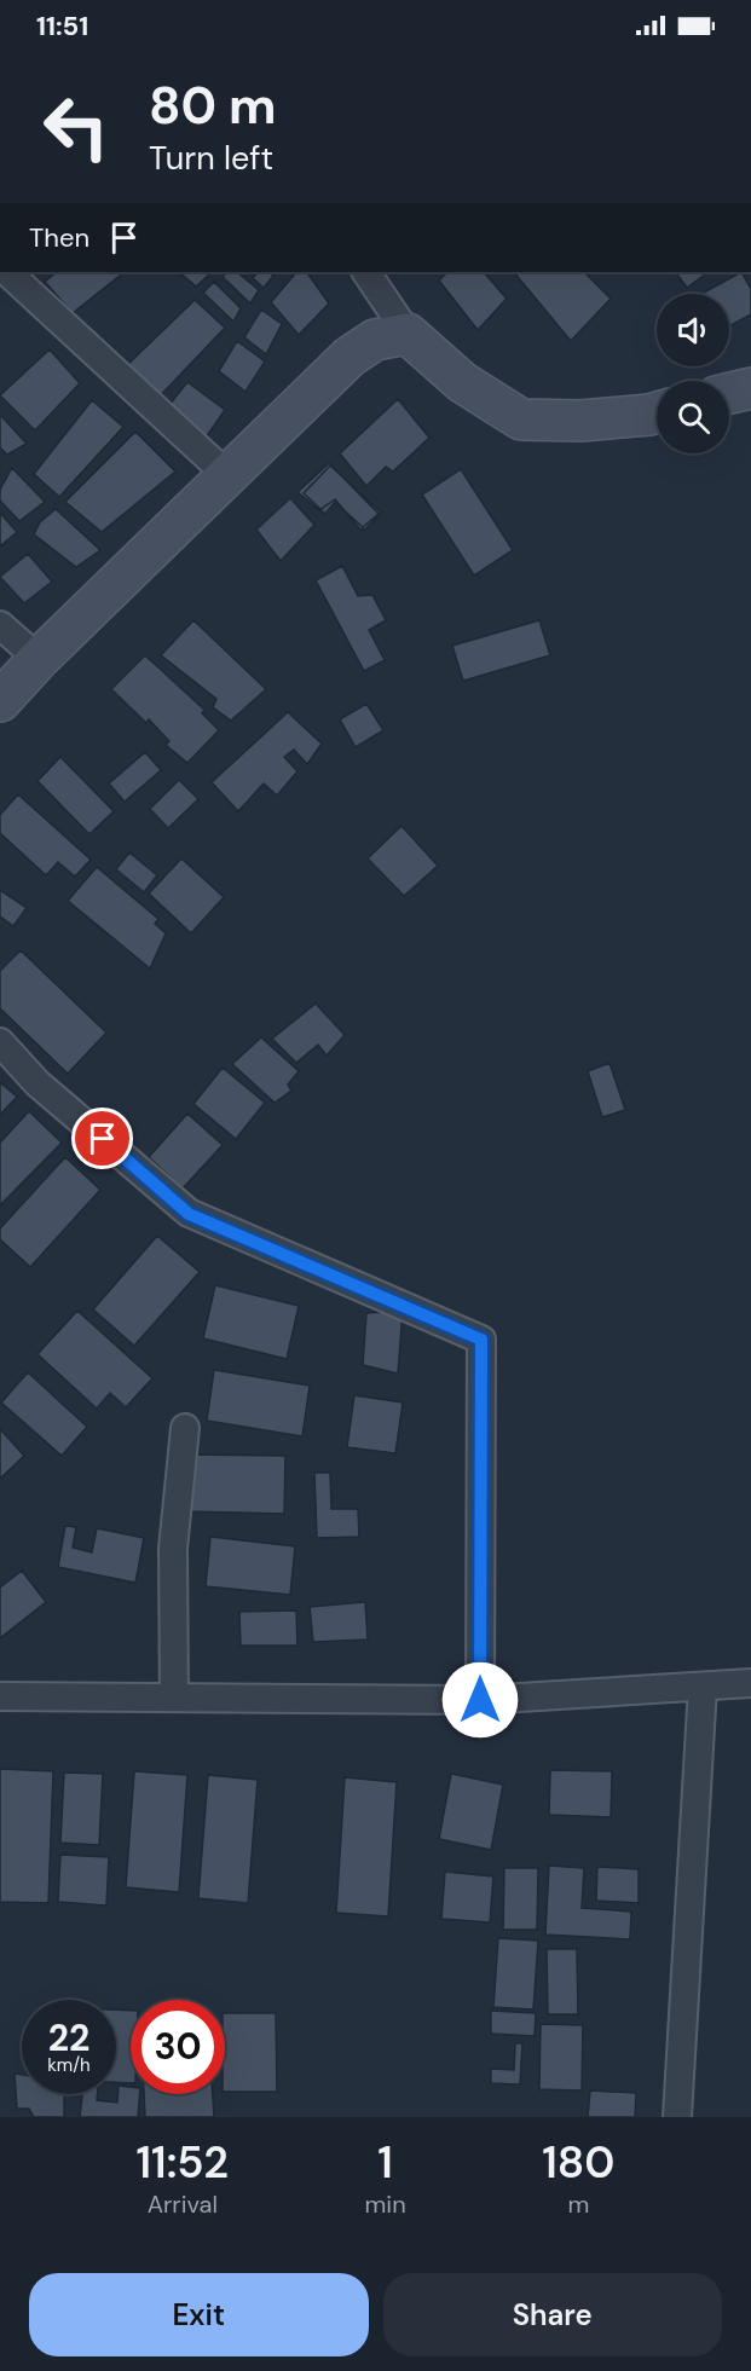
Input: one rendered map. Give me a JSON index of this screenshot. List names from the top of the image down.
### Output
{
  "page": {
    "status": "11:51",
    "turn": ["80 m", "Turn left"],
    "then": "Then",
    "speed": "22 km/h",
    "limit": "30",
    "eta": [
      "11:52",
      "Arrival",
      "1",
      "min",
      "180",
      "m"
    ],
    "buttons": ["Exit", "Share"]
  }
}
